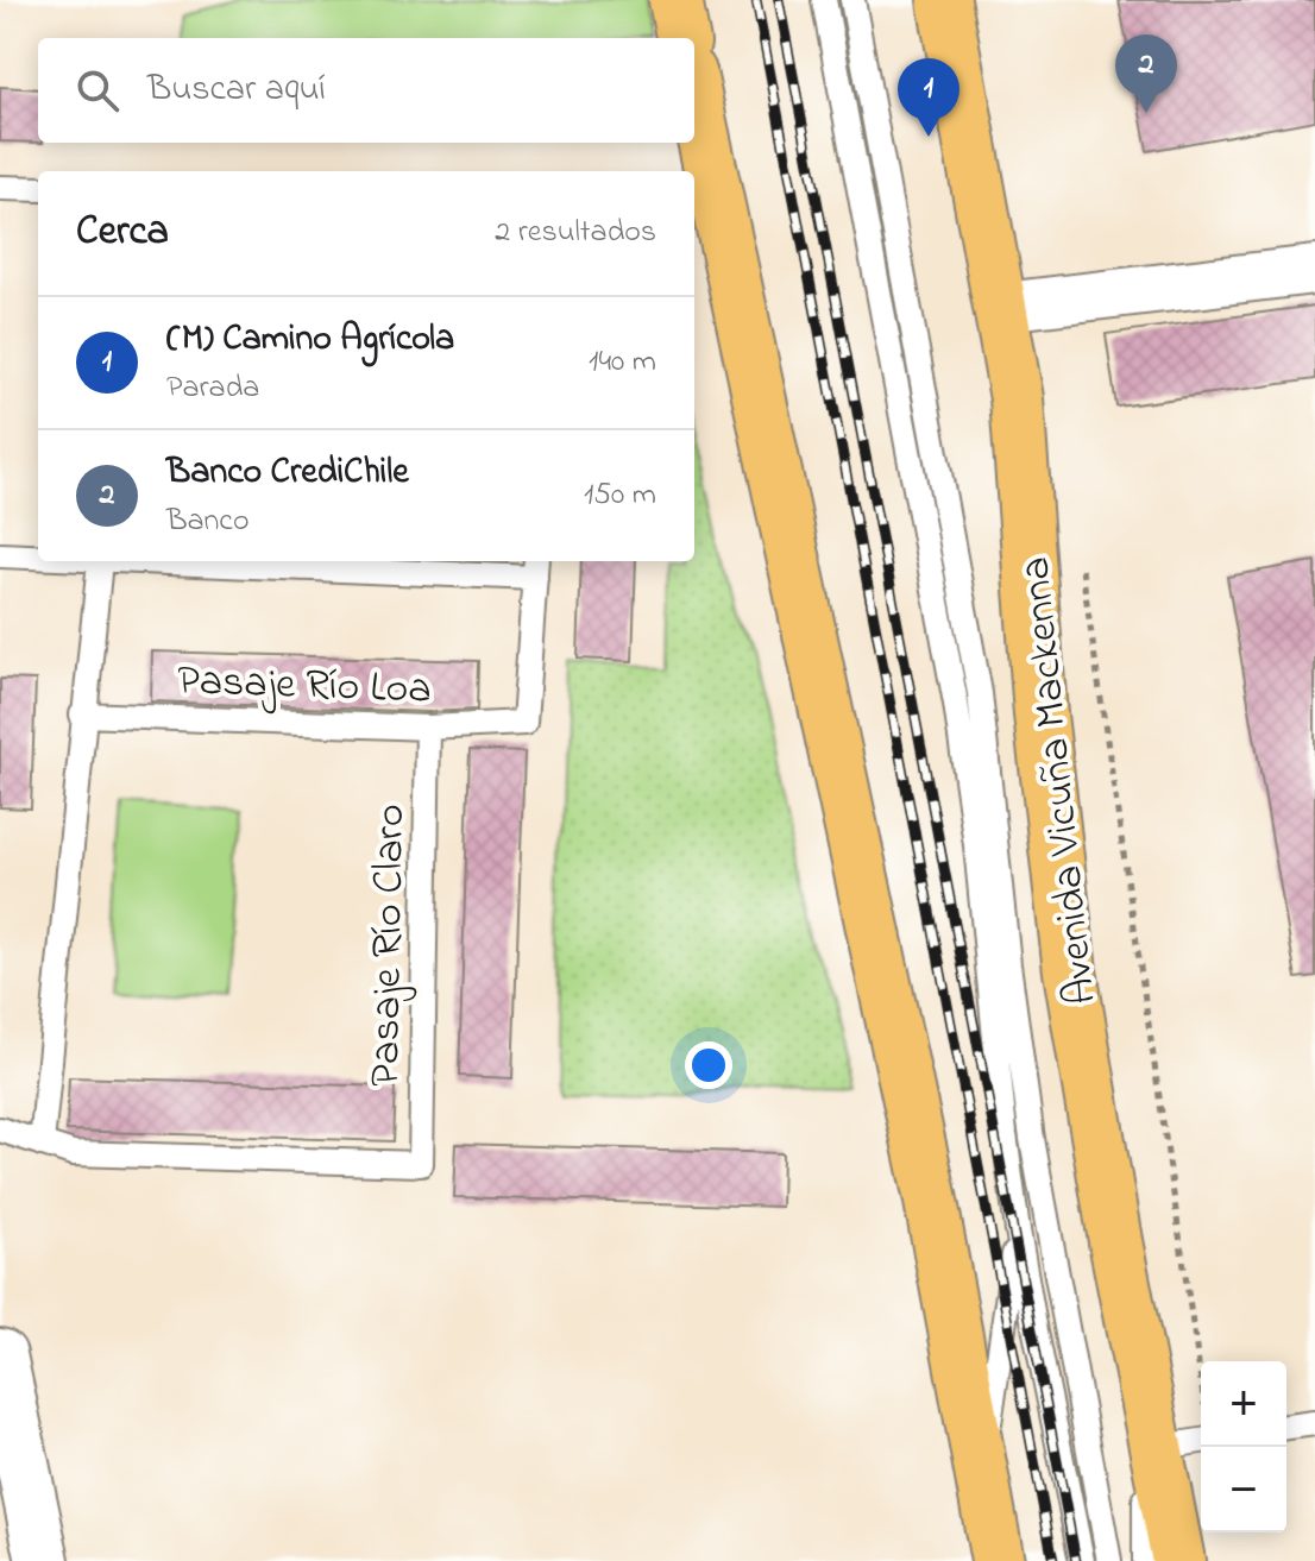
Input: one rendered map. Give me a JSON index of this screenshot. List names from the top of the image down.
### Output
{
  "streets": {
    "main road": ["Avenida Vicuña Mackenna"],
    "lane": ["Pasaje Río Loa", "Pasaje Río Claro"]
  },
  "crossings": [
    ["Pasaje Río Loa", "Pasaje Río Claro"]
  ],
  "page": {
    "pins": ["2", "1"],
    "search": "Buscar aquí",
    "heading": ["Cerca", "2 resultados"],
    "list": [
      {
        "mark": "1",
        "name": "(M) Camino Agrícola",
        "note": "Parada",
        "value": "140 m"
      },
      {
        "mark": "2",
        "name": "Banco CrediChile",
        "note": "Banco",
        "value": "150 m"
      }
    ],
    "map_buttons": ["+", "−"]
  }
}
